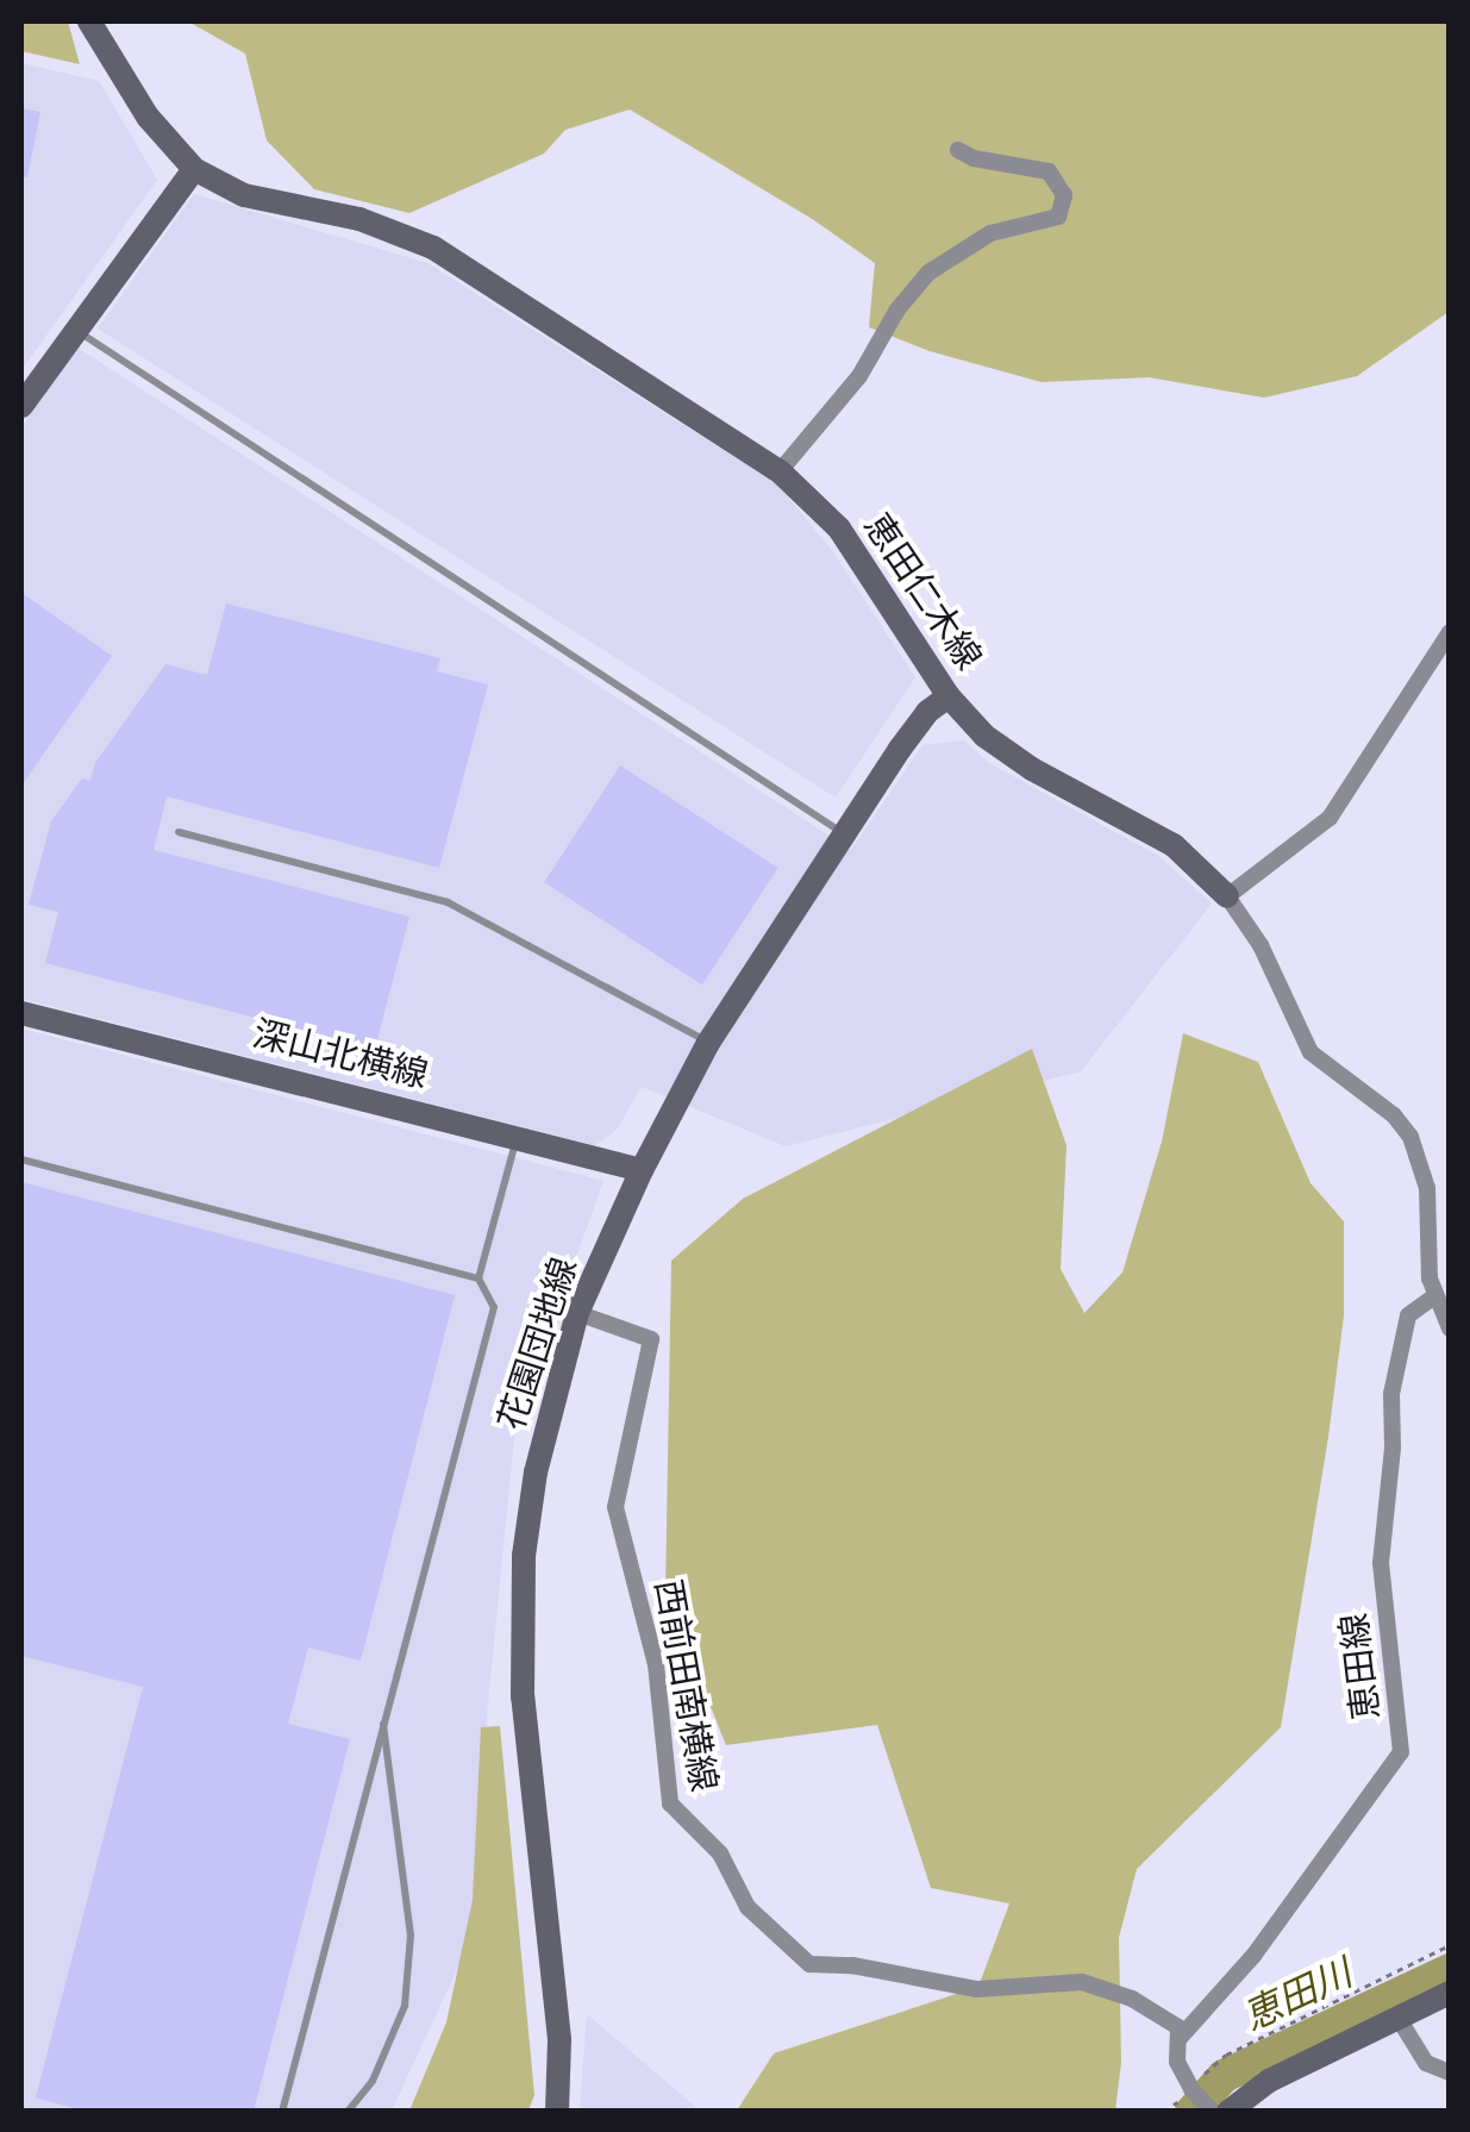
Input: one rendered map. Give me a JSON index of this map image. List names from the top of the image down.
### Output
{
  "streets": {
    "street": [
      "恵田仁木線",
      "深山北横線",
      "花園団地線",
      "恵田線",
      "西前田南横線"
    ]
  },
  "crossings": [
    ["恵田仁木線", "花園団地線"],
    ["恵田仁木線", "恵田線"],
    ["深山北横線", "花園団地線"],
    ["花園団地線", "西前田南横線"],
    ["恵田線", "西前田南横線"]
  ],
  "water": ["恵田川"]
}
